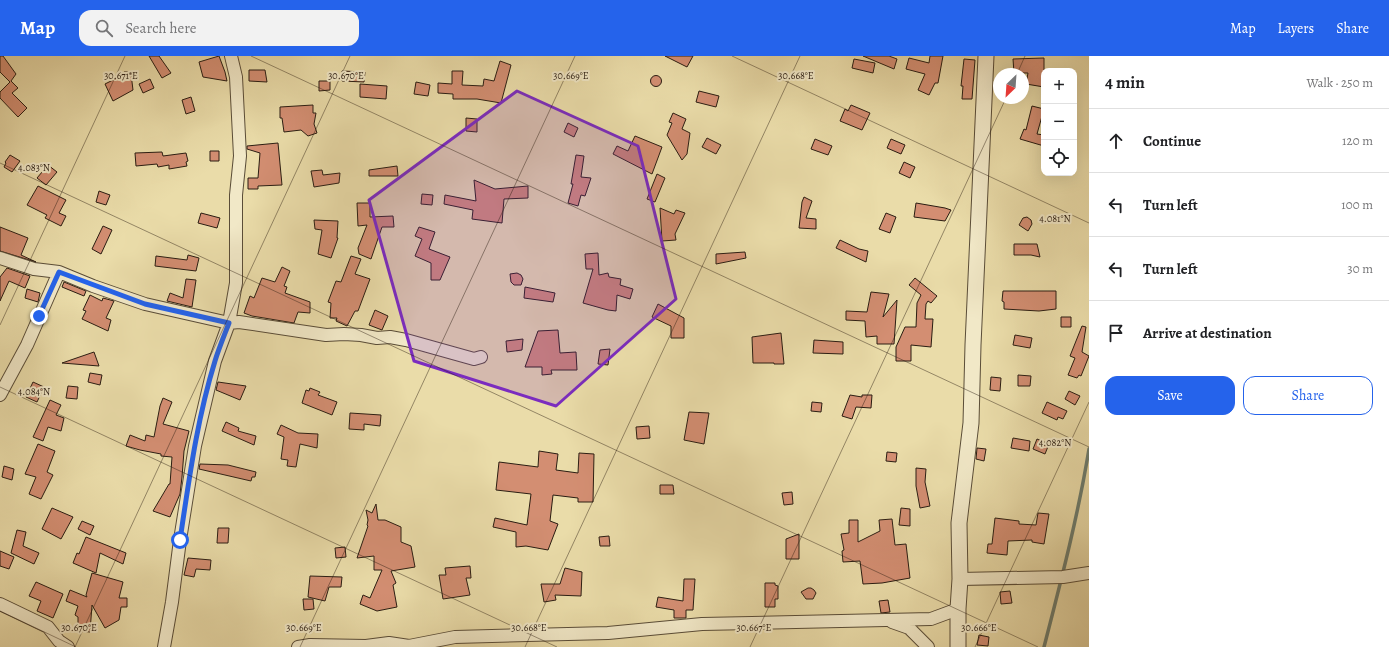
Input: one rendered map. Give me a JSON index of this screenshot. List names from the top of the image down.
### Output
{
  "north": "bottom left",
  "page": {
    "header": "Map",
    "search": "Search here",
    "nav": ["Map", "Layers", "Share"],
    "heading": ["4 min", "Walk · 250 m"],
    "map_buttons": ["+", "−"],
    "list": [
      ["Continue", "120 m"],
      ["Turn left", "100 m"],
      ["Turn left", "30 m"],
      "Arrive at destination"
    ],
    "buttons": ["Save", "Share"]
  },
  "coordinates": [
    "30.671°E",
    "30.670°E",
    "30.669°E",
    "30.668°E",
    "4.083°N",
    "4.081°N",
    "4.084°N",
    "4.082°N",
    "30.667°E",
    "30.666°E"
  ]
}
